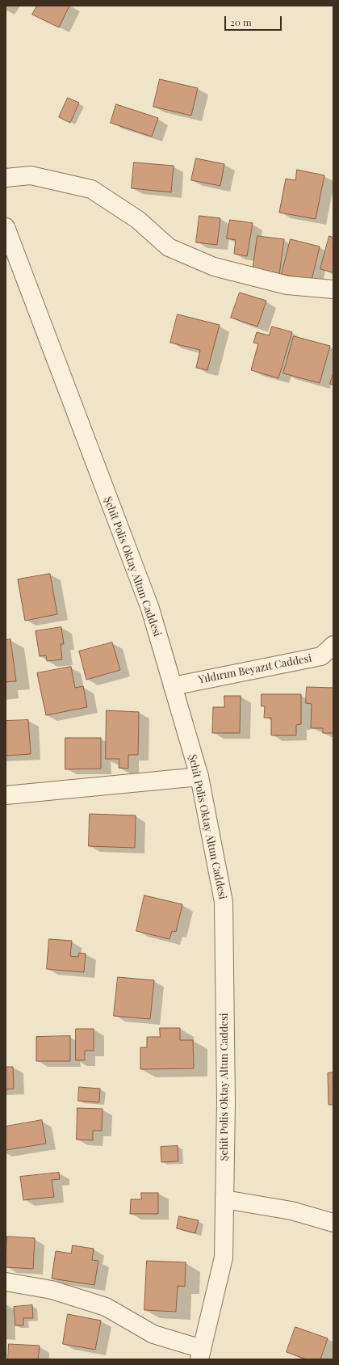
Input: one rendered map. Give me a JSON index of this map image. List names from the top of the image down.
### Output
{
  "streets": {
    "street": ["Şehit Polis Oktay Altun Caddesi", "Yıldırım Beyazıt Caddesi"]
  },
  "crossings": [
    ["Şehit Polis Oktay Altun Caddesi", "Yıldırım Beyazıt Caddesi"]
  ],
  "scale_bar": "20 m"
}
